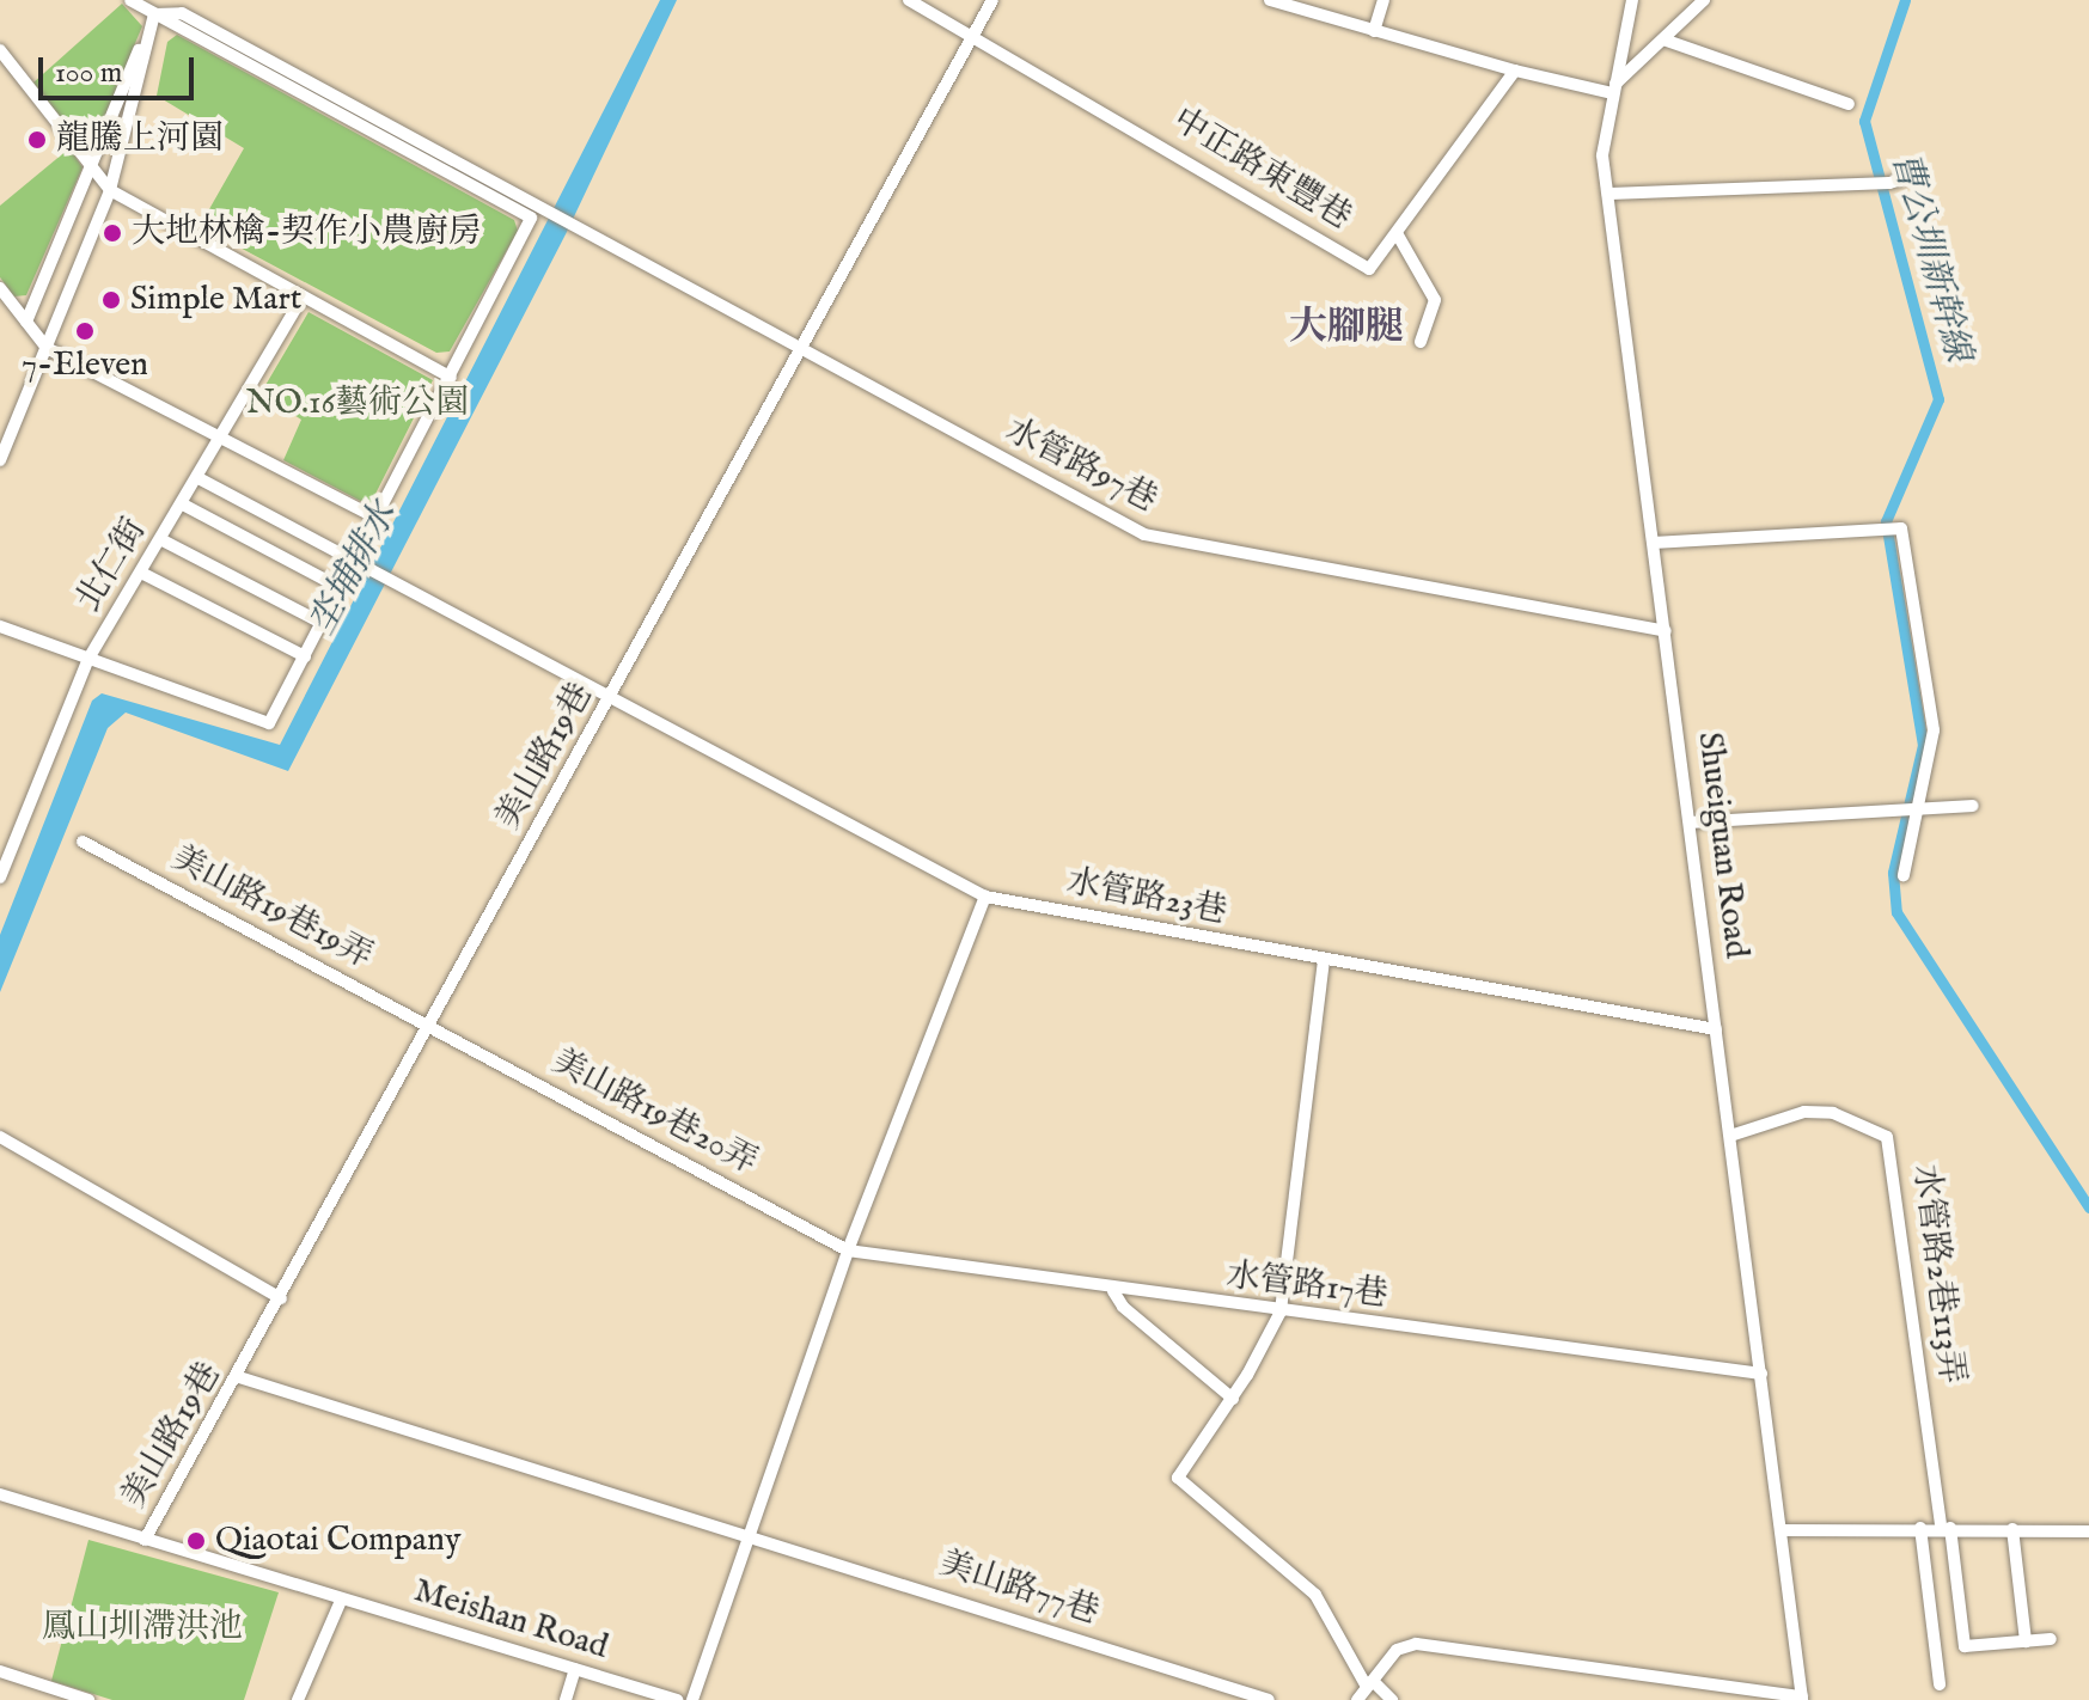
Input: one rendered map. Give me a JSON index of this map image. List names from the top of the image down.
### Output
{
  "streets": {
    "street": [
      "中正路東豐巷",
      "水管路97巷",
      "北仁街",
      "美山路19巷",
      "Shueiguan Road",
      "水管路23巷",
      "美山路19巷19弄",
      "美山路19巷20弄",
      "水管路2巷113弄",
      "水管路17巷",
      "美山路77巷",
      "Meishan Road"
    ]
  },
  "crossings": [
    ["中正路東豐巷", "美山路19巷"],
    ["水管路97巷", "美山路19巷"],
    ["水管路97巷", "Shueiguan Road"],
    ["北仁街", "水管路23巷"],
    ["美山路19巷", "水管路23巷"],
    ["美山路19巷", "美山路19巷19弄"],
    ["美山路19巷", "美山路19巷20弄"],
    ["美山路19巷", "美山路77巷"],
    ["美山路19巷", "Meishan Road"],
    ["Shueiguan Road", "水管路23巷"],
    ["Shueiguan Road", "水管路2巷113弄"],
    ["Shueiguan Road", "水管路17巷"],
    ["美山路19巷19弄", "美山路19巷20弄"],
    ["美山路19巷20弄", "水管路17巷"]
  ],
  "districts": ["大腳腿"],
  "water": ["曹公圳新幹線", "坔埔排水"],
  "parks": ["NO.16藝術公園", "鳳山圳滯洪池"],
  "places": [
    "龍騰上河園",
    "大地林檎-契作小農廚房",
    "Simple Mart",
    "7-Eleven",
    "Qiaotai Company"
  ],
  "scale_bar": "100 m"
}
